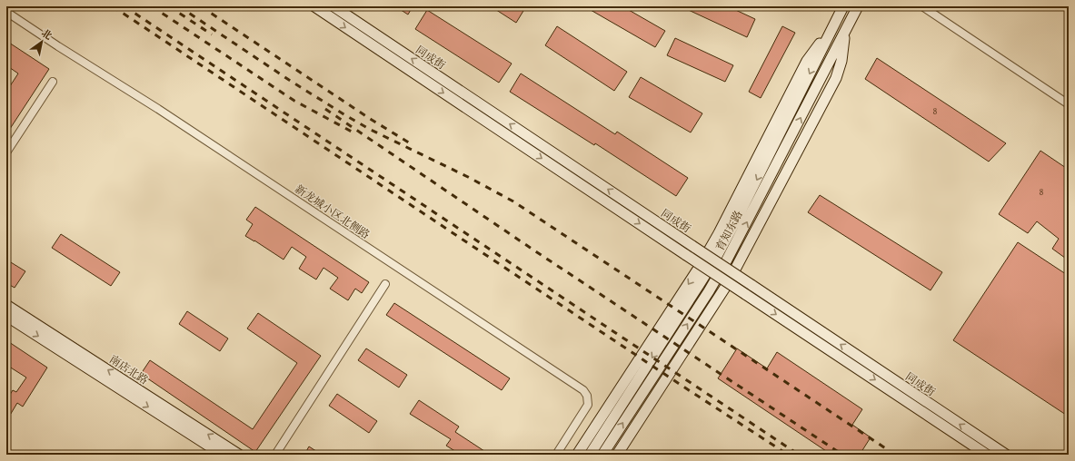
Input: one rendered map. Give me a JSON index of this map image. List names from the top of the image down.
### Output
{
  "streets": {
    "main road": ["同成街", "育知东路", "南店北路"],
    "street": ["新龙城小区北侧路"]
  },
  "house_numbers": ["8", "8"],
  "north": "top right"
}
